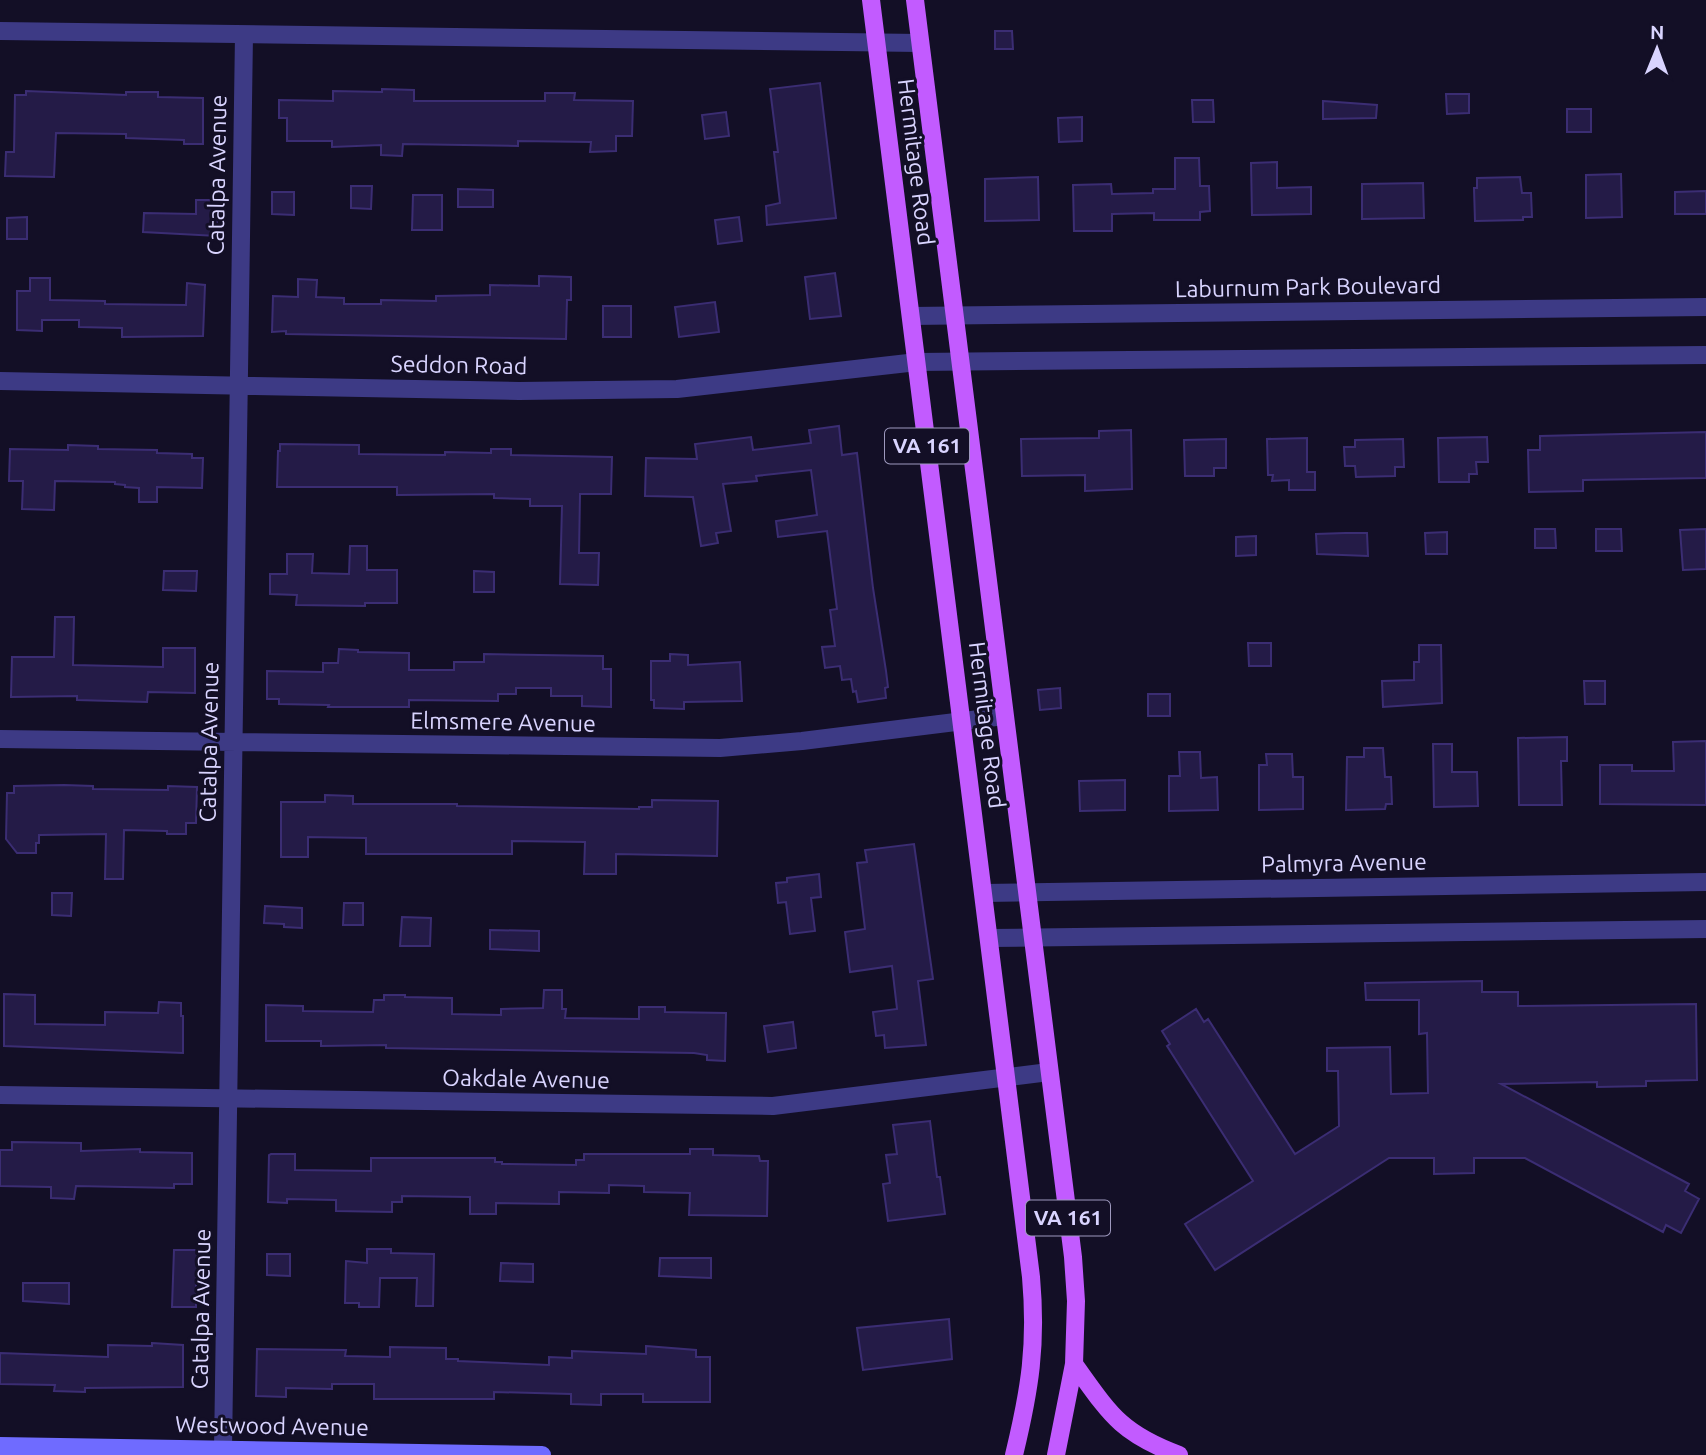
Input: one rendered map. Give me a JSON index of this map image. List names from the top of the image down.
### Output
{
  "streets": {
    "main road": ["Hermitage Road", "VA 161", "Westwood Avenue"],
    "street": [
      "Catalpa Avenue",
      "Laburnum Park Boulevard",
      "Seddon Road",
      "Elmsmere Avenue",
      "Palmyra Avenue",
      "Oakdale Avenue"
    ]
  },
  "crossings": [
    ["Hermitage Road", "Laburnum Park Boulevard"],
    ["Hermitage Road", "Seddon Road"],
    ["Hermitage Road", "Elmsmere Avenue"],
    ["Hermitage Road", "Palmyra Avenue"],
    ["Hermitage Road", "Oakdale Avenue"],
    ["Catalpa Avenue", "Seddon Road"],
    ["Catalpa Avenue", "Elmsmere Avenue"],
    ["Catalpa Avenue", "Oakdale Avenue"],
    ["Catalpa Avenue", "Westwood Avenue"]
  ],
  "north": "top"
}
